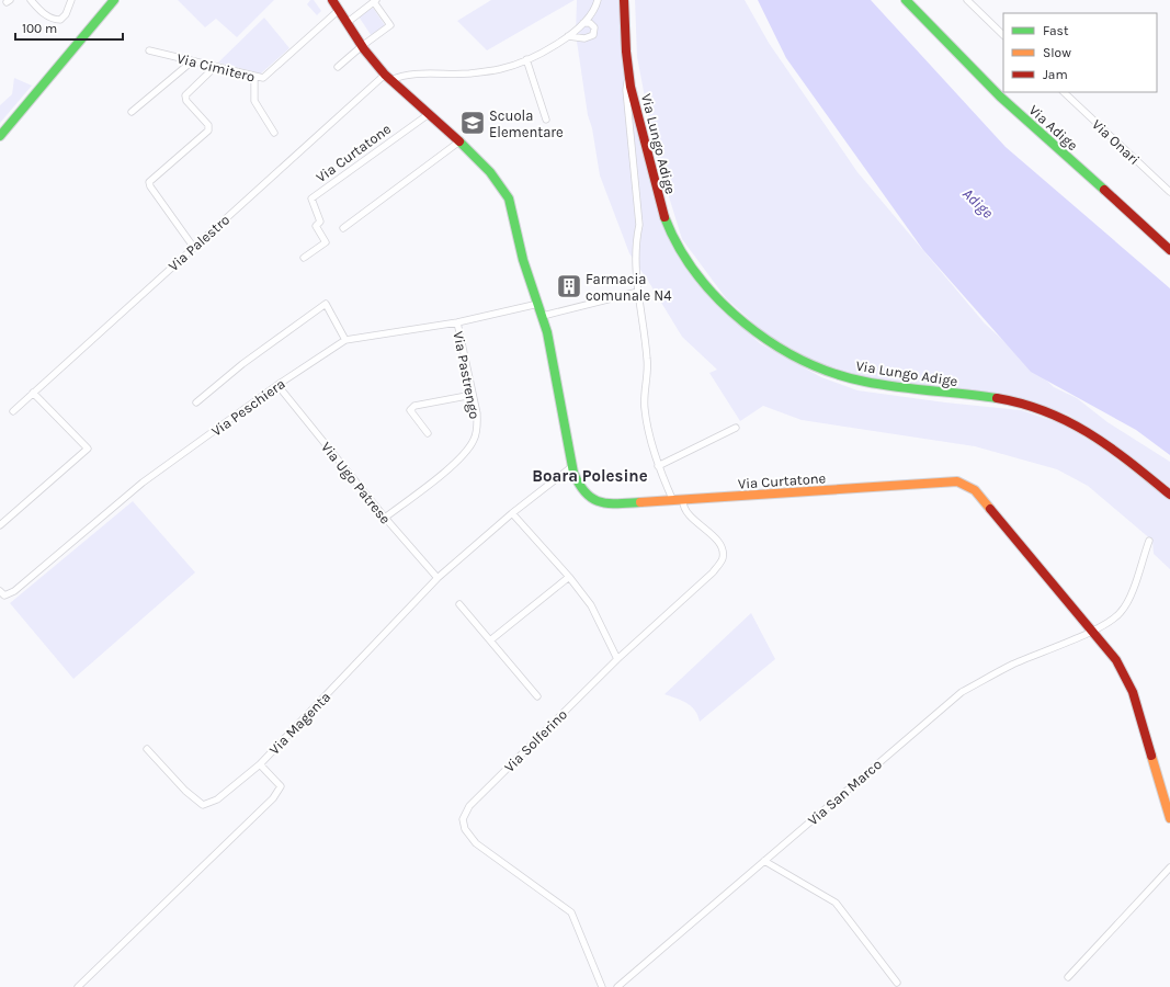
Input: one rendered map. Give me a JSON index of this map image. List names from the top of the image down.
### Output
{
  "streets": {
    "street": [
      "Via Cimitero",
      "Via Adige",
      "Via Onari",
      "Via Lungo Adige",
      "Via Curtatone",
      "Via Palestro",
      "Via Pastrengo",
      "Via Peschiera",
      "Via Ugo Patrese",
      "Via Magenta",
      "Via Solferino",
      "Via San Marco"
    ]
  },
  "crossings": [
    ["Via Cimitero", "Via Curtatone"],
    ["Via Curtatone", "Via Palestro"],
    ["Via Curtatone", "Via Peschiera"],
    ["Via Curtatone", "Via Magenta"],
    ["Via Curtatone", "Via Solferino"],
    ["Via Curtatone", "Via San Marco"],
    ["Via Pastrengo", "Via Peschiera"],
    ["Via Pastrengo", "Via Ugo Patrese"],
    ["Via Peschiera", "Via Ugo Patrese"],
    ["Via Ugo Patrese", "Via Magenta"]
  ],
  "districts": ["Boara Polesine"],
  "water": ["Adige"],
  "places": {
    "school or university": ["Scuola Elementare"],
    "building": ["Farmacia comunale N4"]
  },
  "legend": ["Fast", "Slow", "Jam"],
  "scale_bar": "100 m"
}
